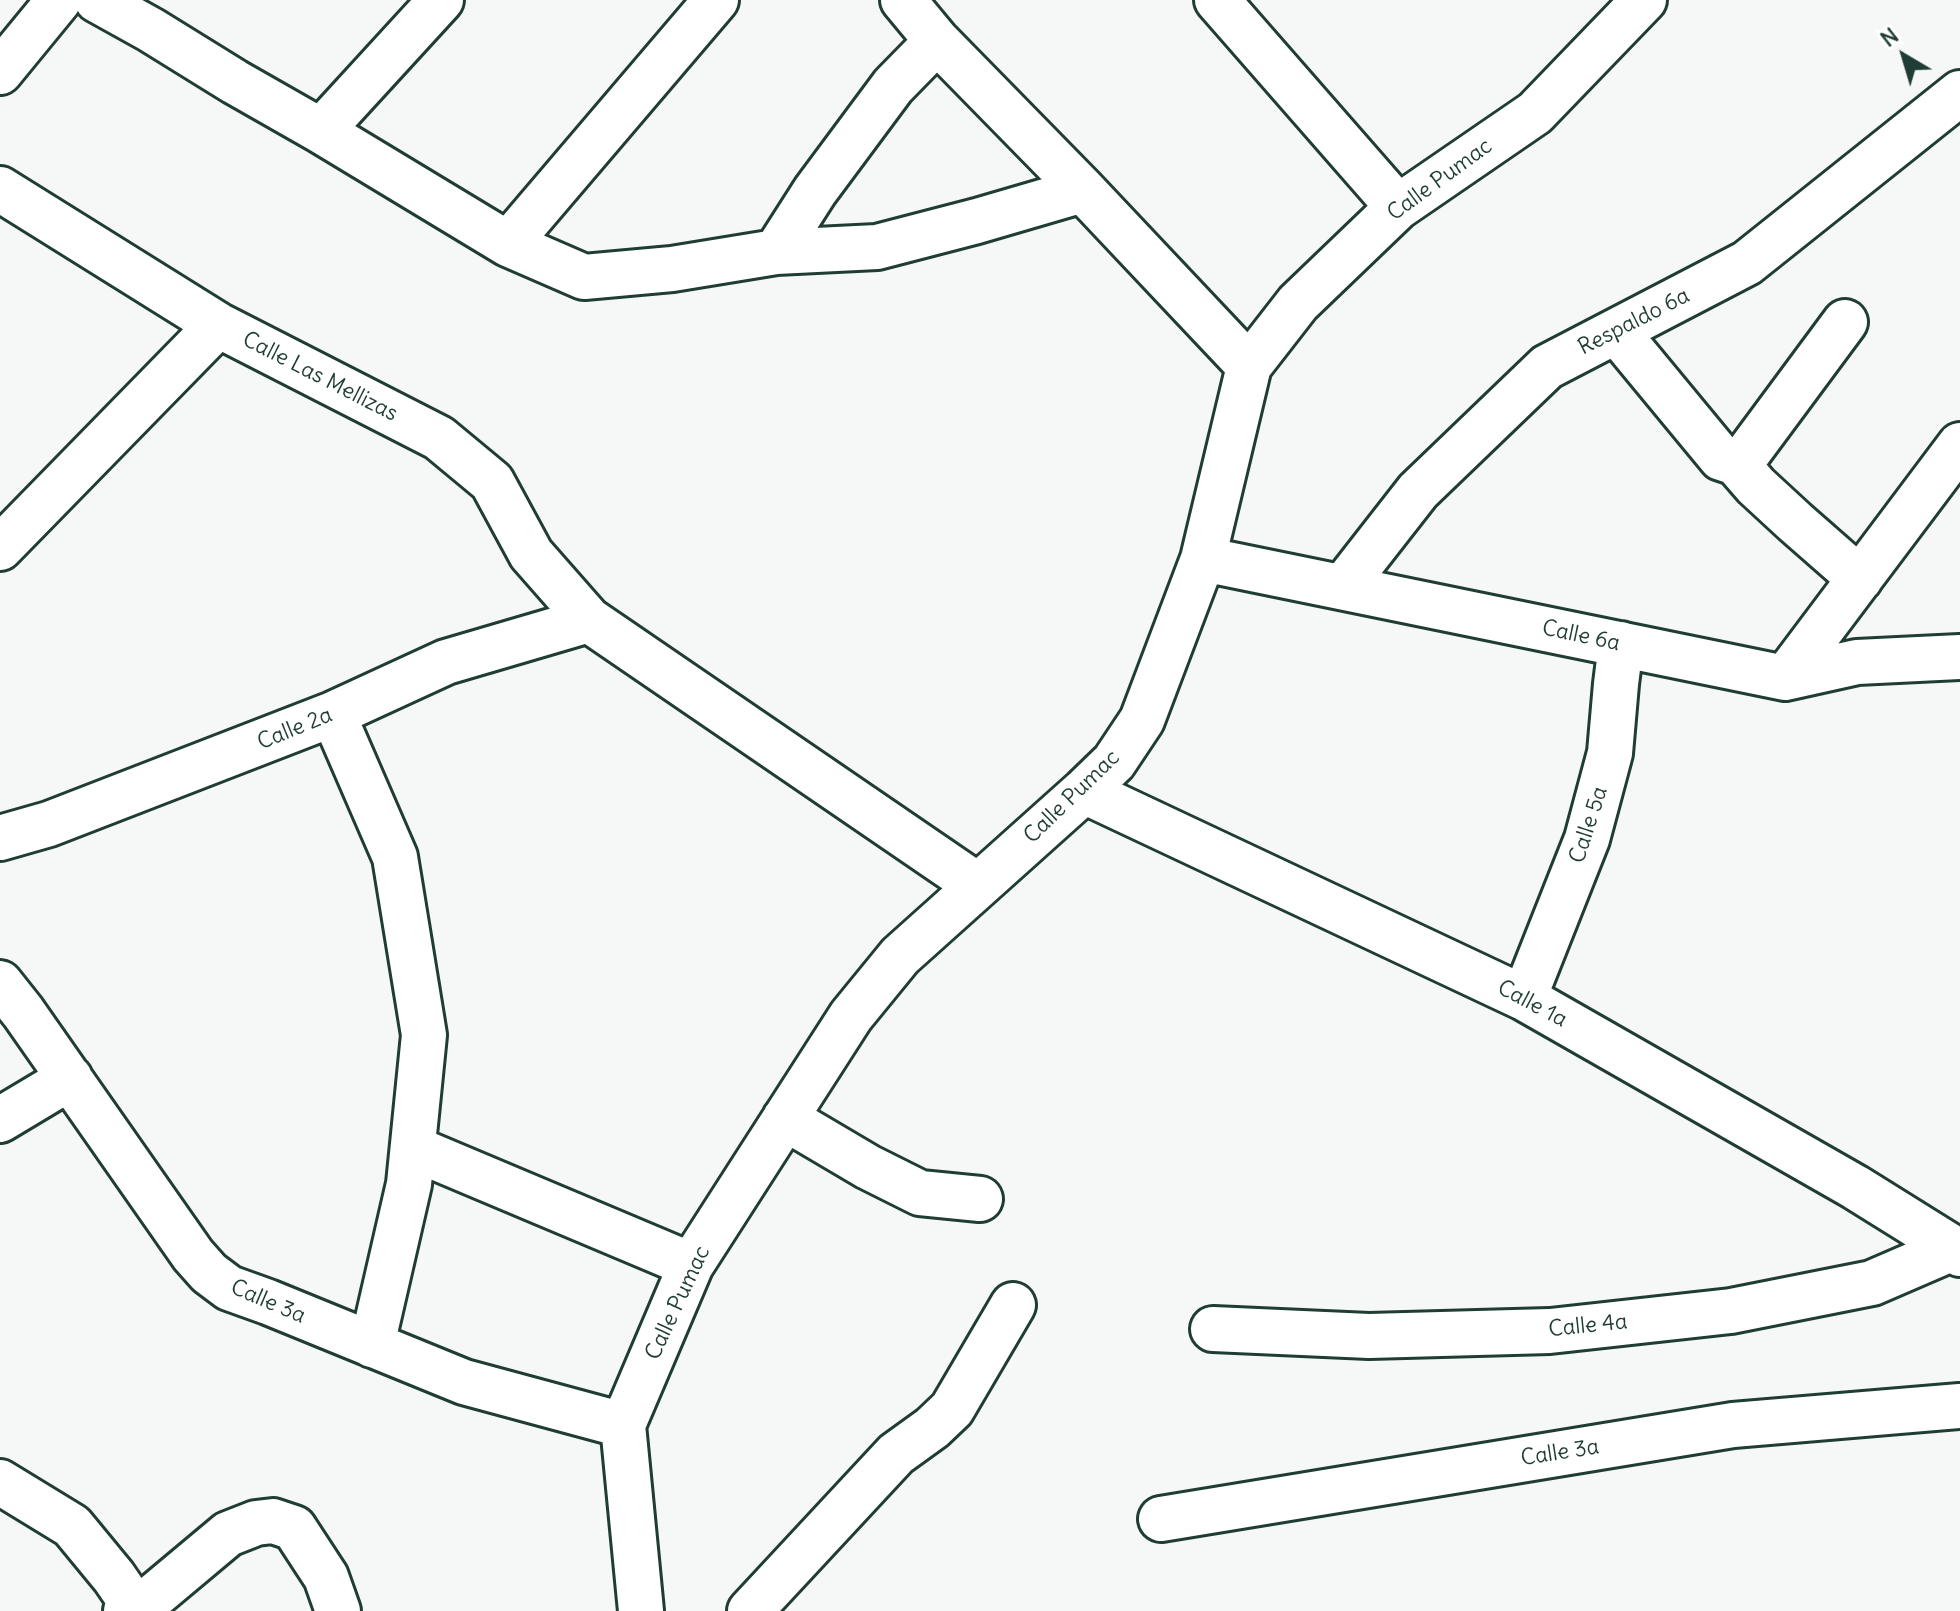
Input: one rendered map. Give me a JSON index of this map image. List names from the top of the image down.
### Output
{
  "streets": {
    "street": [
      "Calle Pumac",
      "Respaldo 6a",
      "Calle Las Mellizas",
      "Calle 6a",
      "Calle 2a",
      "Calle 5a",
      "Calle 1a",
      "Calle 3a",
      "Calle 4a"
    ]
  },
  "crossings": [
    ["Calle Pumac", "Calle Las Mellizas"],
    ["Calle Pumac", "Calle 6a"],
    ["Calle Pumac", "Calle 1a"],
    ["Calle Pumac", "Calle 3a"],
    ["Respaldo 6a", "Calle 6a"],
    ["Calle Las Mellizas", "Calle 2a"],
    ["Calle 6a", "Calle 5a"],
    ["Calle 5a", "Calle 1a"],
    ["Calle 1a", "Calle 4a"]
  ],
  "north": "top left"
}
